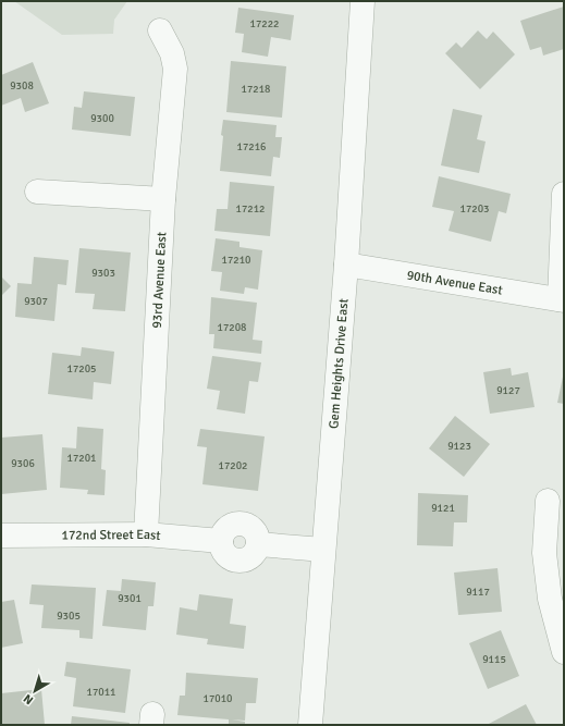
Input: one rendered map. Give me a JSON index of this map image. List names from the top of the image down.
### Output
{
  "streets": {
    "street": [
      "93rd Avenue East",
      "90th Avenue East",
      "Gem Heights Drive East",
      "172nd Street East"
    ]
  },
  "crossings": [
    ["93rd Avenue East", "172nd Street East"],
    ["90th Avenue East", "Gem Heights Drive East"],
    ["Gem Heights Drive East", "172nd Street East"]
  ],
  "house_numbers": [
    "17222",
    "9308",
    "17218",
    "9300",
    "17216",
    "17212",
    "17203",
    "17210",
    "9303",
    "9307",
    "17208",
    "17205",
    "9127",
    "9123",
    "17201",
    "9306",
    "17202",
    "9121",
    "9117",
    "9301",
    "9305",
    "9115",
    "17011",
    "17010"
  ],
  "north": "bottom left"
}
